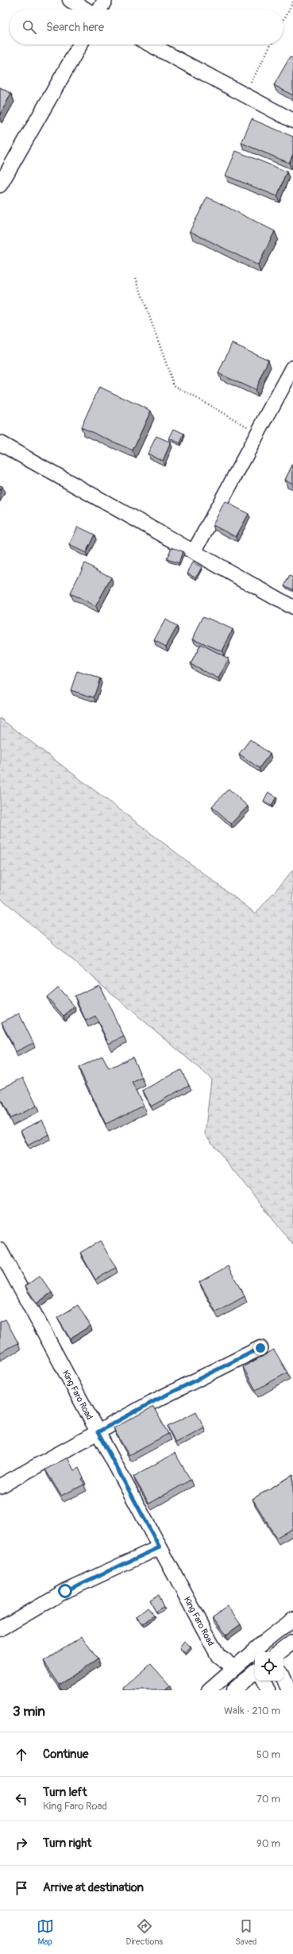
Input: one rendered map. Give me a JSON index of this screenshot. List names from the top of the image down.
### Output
{
  "streets": {
    "street": ["King Faro Road"]
  },
  "page": {
    "search": "Search here",
    "heading": ["3 min", "Walk · 210 m"],
    "list": [
      ["Continue", "50 m"],
      ["Turn left", "King Faro Road", "70 m"],
      ["Turn right", "90 m"],
      "Arrive at destination"
    ],
    "nav": ["Map", "Directions", "Saved"]
  }
}
